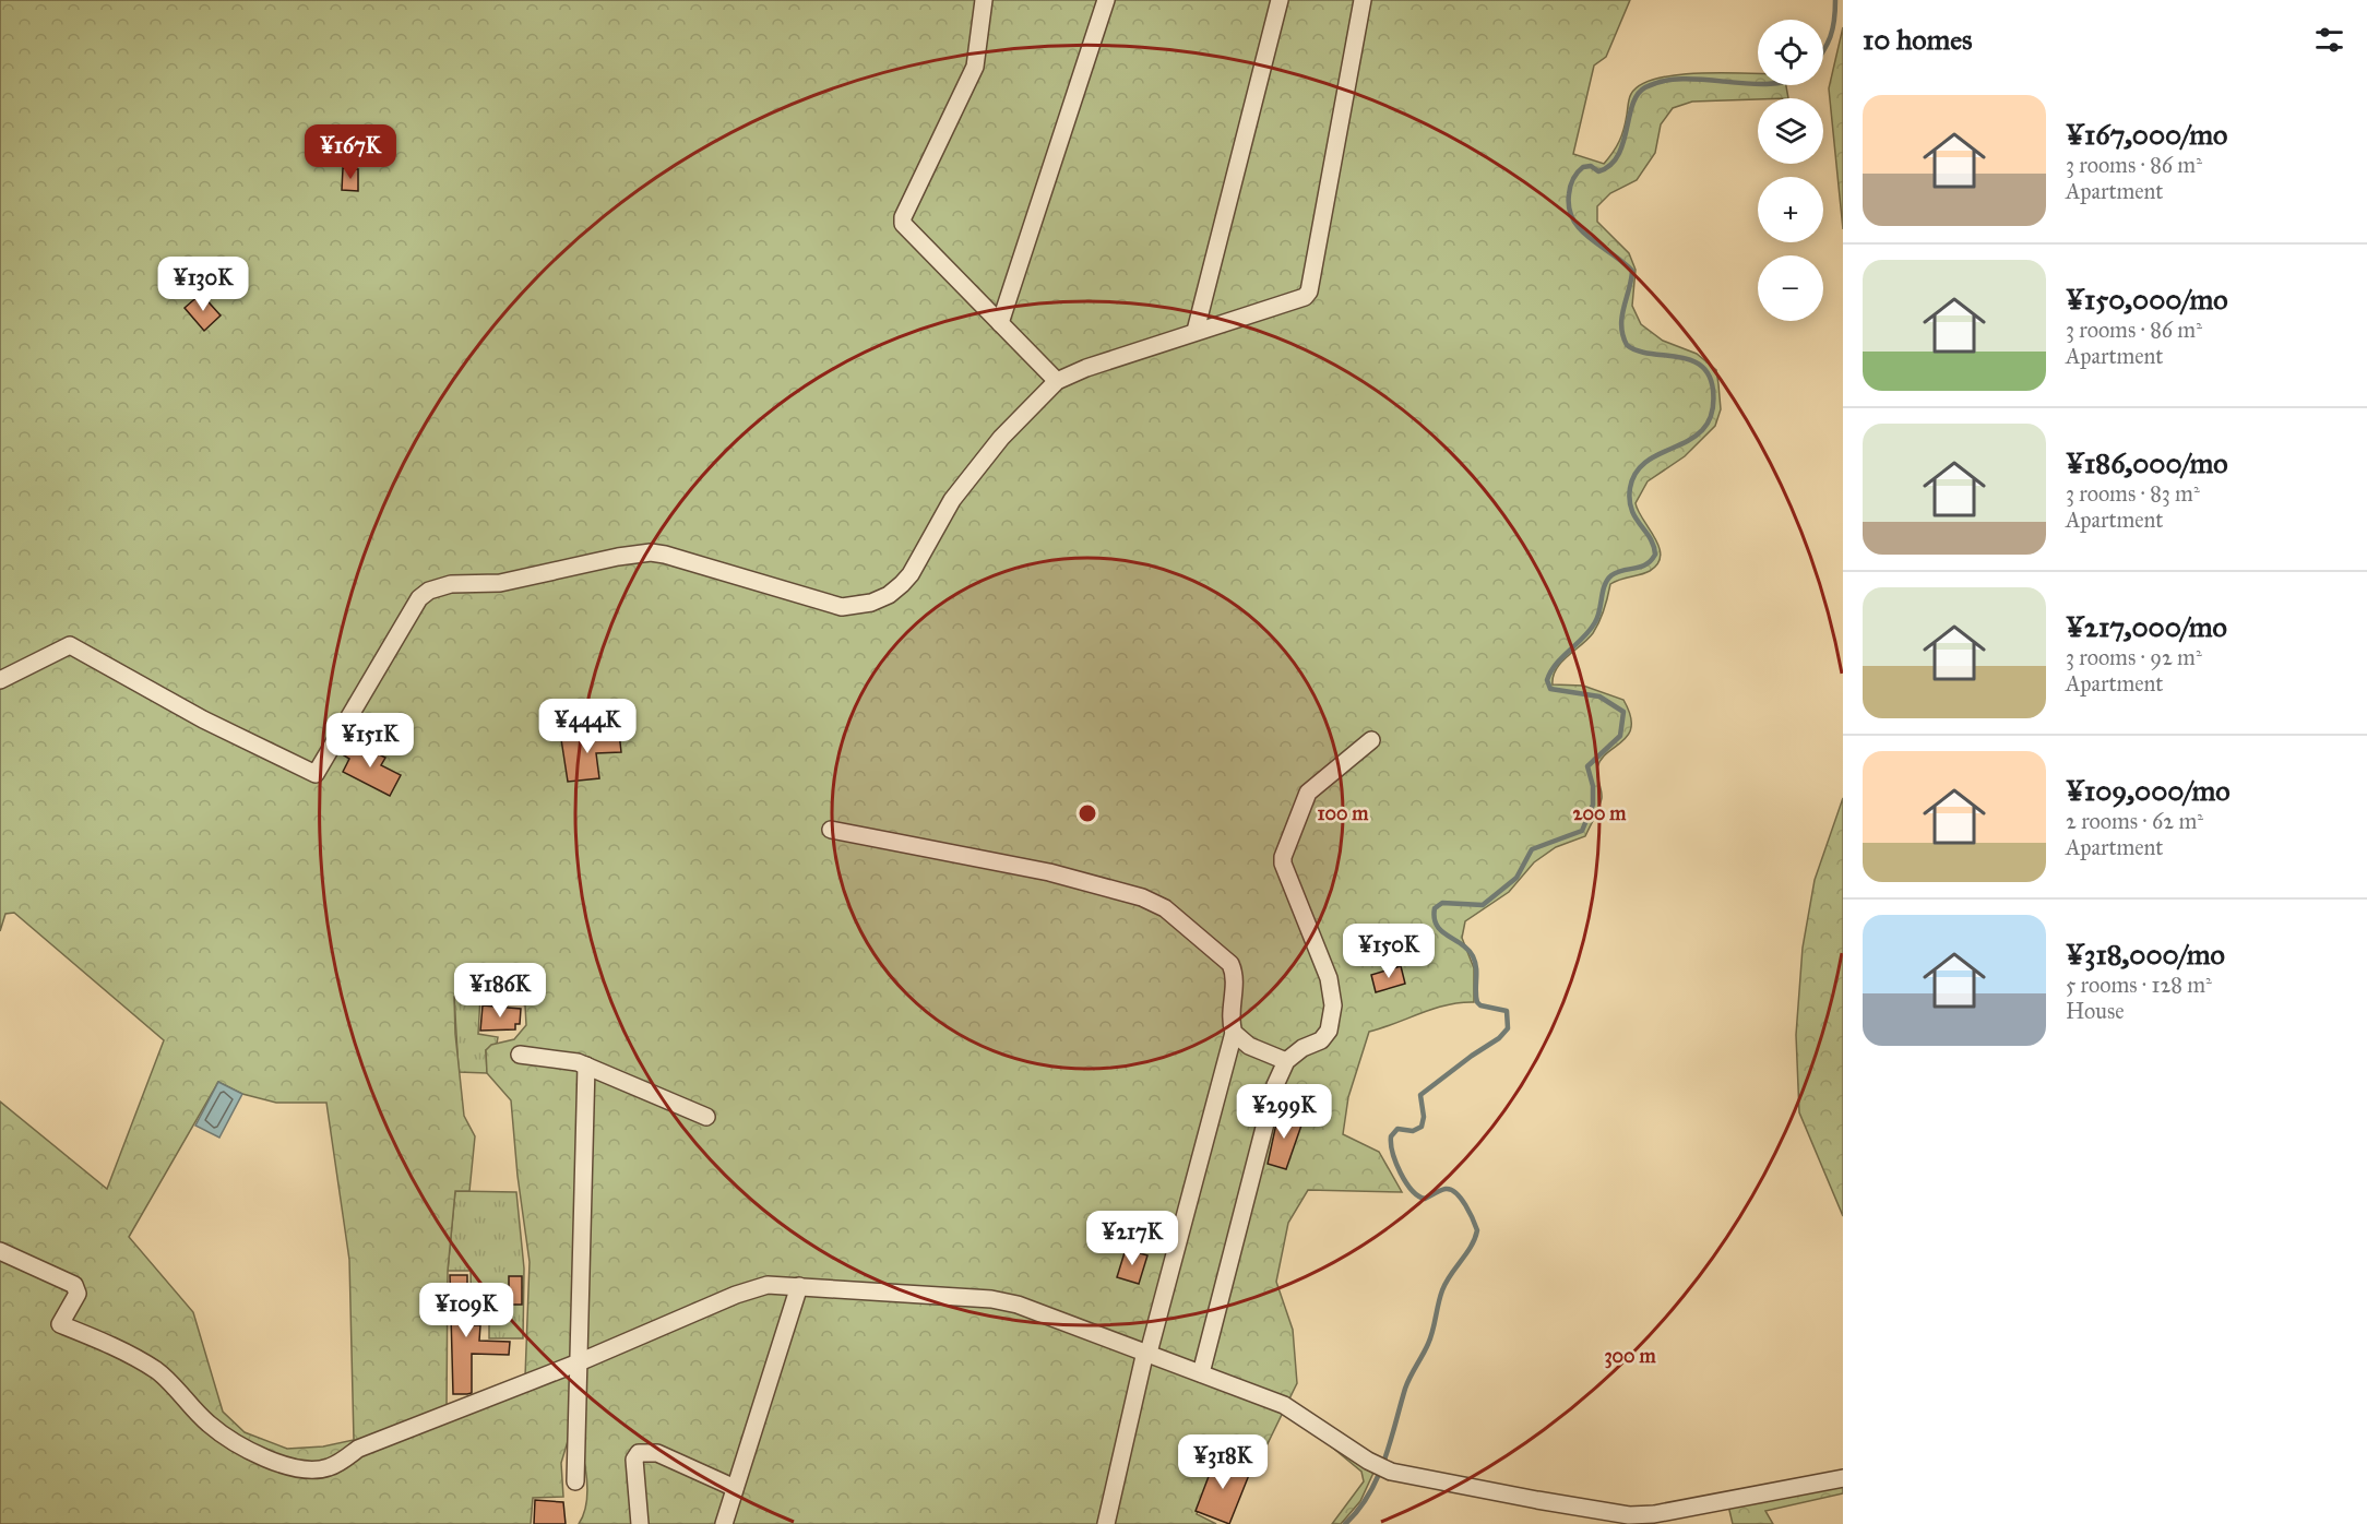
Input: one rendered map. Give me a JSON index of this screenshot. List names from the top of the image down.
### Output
{
  "page": {
    "heading": "10 homes",
    "map_buttons": ["+", "−"],
    "list": [
      {
        "name": "¥167,000/mo",
        "note": "3 rooms · 86 m² · Apartment"
      },
      {
        "name": "¥150,000/mo",
        "note": "3 rooms · 86 m² · Apartment"
      },
      {
        "name": "¥186,000/mo",
        "note": "3 rooms · 83 m² · Apartment"
      },
      {
        "name": "¥217,000/mo",
        "note": "3 rooms · 92 m² · Apartment"
      },
      {
        "name": "¥109,000/mo",
        "note": "2 rooms · 62 m² · Apartment"
      },
      {
        "name": "¥318,000/mo",
        "note": "5 rooms · 128 m² · House"
      }
    ],
    "price": [
      "¥167K",
      "¥130K",
      "¥444K",
      "¥151K",
      "¥150K",
      "¥186K",
      "¥299K",
      "¥217K",
      "¥109K",
      "¥318K"
    ]
  },
  "rings": ["100 m", "200 m", "300 m"]
}
